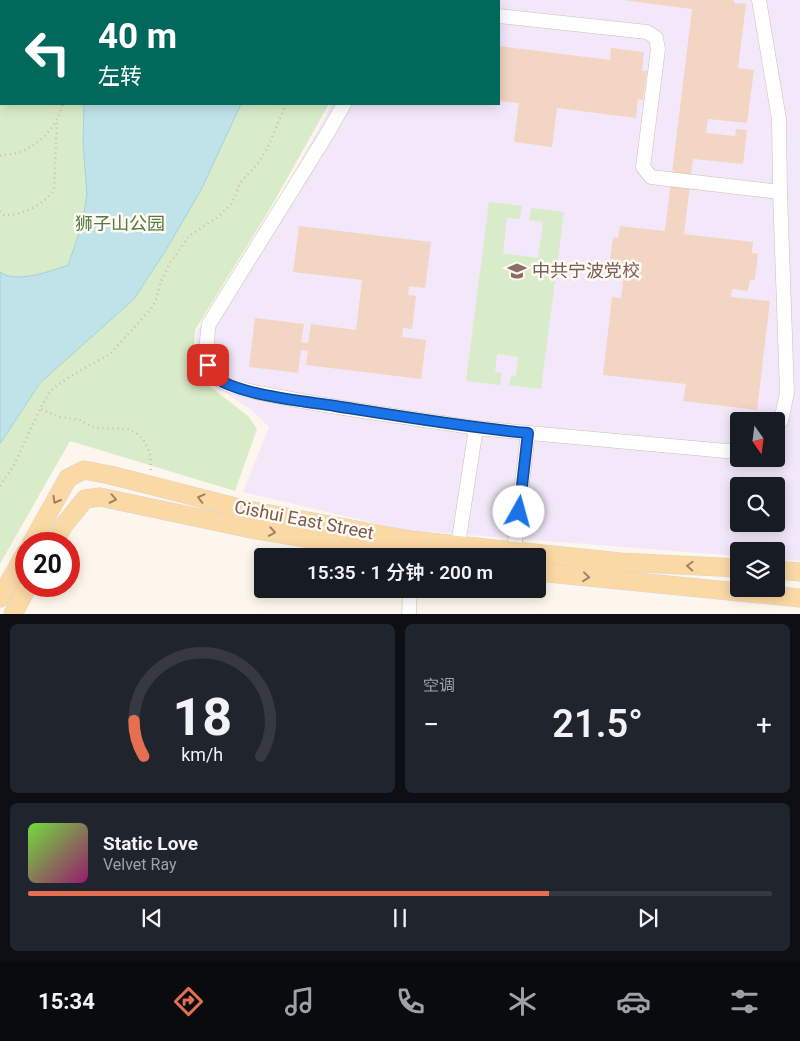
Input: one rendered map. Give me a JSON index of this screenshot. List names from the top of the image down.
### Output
{
  "streets": {
    "main road": ["Cishui East Street"]
  },
  "parks": ["狮子山公园"],
  "places": {
    "school or university": ["中共宁波党校"]
  },
  "north": "bottom",
  "page": {
    "turn": ["40 m", "左转"],
    "limit": "20",
    "trip": "15:35 · 1 分钟 · 200 m",
    "tile": "空调",
    "heat": ["−", "21.5°", "+"],
    "song": ["Static Love", "Velvet Ray"],
    "tabs": "15:34",
    "gauge": ["18", "km/h"]
  }
}
